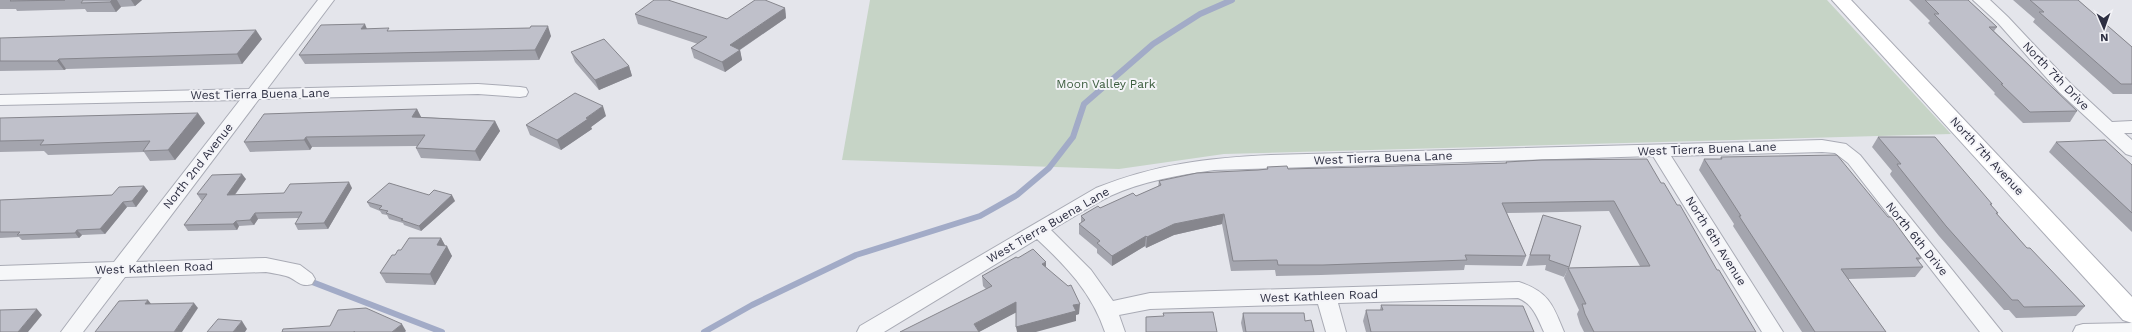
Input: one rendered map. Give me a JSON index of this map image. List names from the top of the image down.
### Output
{
  "streets": {
    "street": [
      "North 7th Drive",
      "West Tierra Buena Lane",
      "North 7th Avenue",
      "North 2nd Avenue",
      "North 6th Drive",
      "North 6th Avenue",
      "West Kathleen Road"
    ]
  },
  "crossings": [
    ["West Tierra Buena Lane", "North 2nd Avenue"],
    ["West Tierra Buena Lane", "North 6th Drive"],
    ["West Tierra Buena Lane", "North 6th Avenue"],
    ["North 2nd Avenue", "West Kathleen Road"]
  ],
  "parks": ["Moon Valley Park"],
  "north": "bottom"
}
